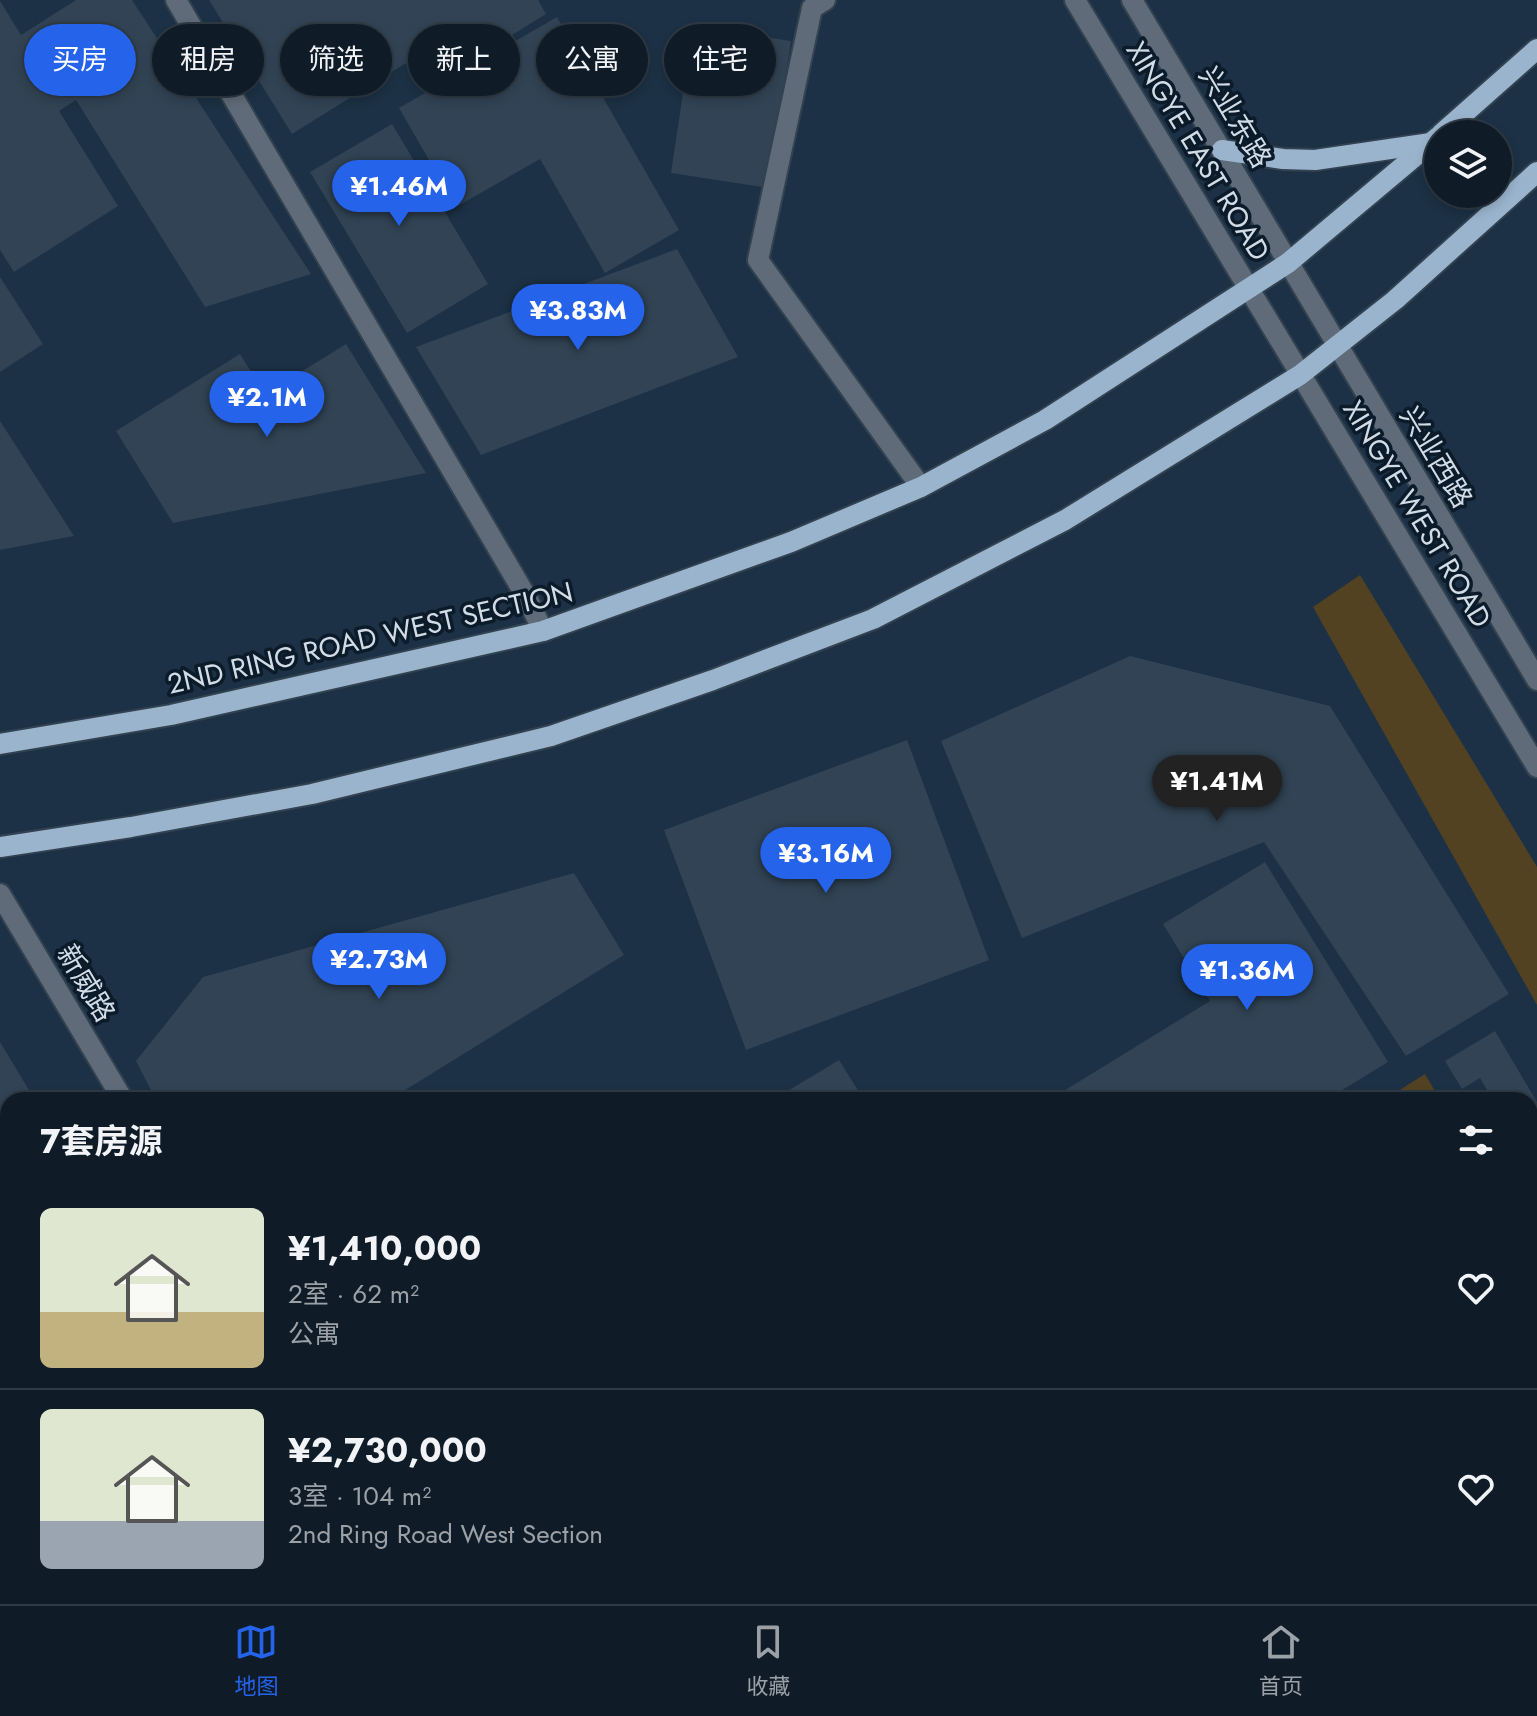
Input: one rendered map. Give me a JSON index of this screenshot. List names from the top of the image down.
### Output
{
  "streets": {
    "main road": ["2ND RING ROAD WEST SECTION"],
    "street": [
      "兴业东路",
      "XINGYE EAST ROAD",
      "兴业西路",
      "XINGYE WEST ROAD",
      "新威路"
    ]
  },
  "crossings": [
    ["兴业东路", "兴业西路"],
    ["兴业东路", "2ND RING ROAD WEST SECTION"],
    ["XINGYE EAST ROAD", "XINGYE WEST ROAD"],
    ["XINGYE EAST ROAD", "2ND RING ROAD WEST SECTION"],
    ["兴业西路", "2ND RING ROAD WEST SECTION"],
    ["XINGYE WEST ROAD", "2ND RING ROAD WEST SECTION"]
  ],
  "page": {
    "chip": [
      "买房",
      "租房",
      "筛选",
      "新上",
      "公寓",
      "住宅"
    ],
    "price": [
      "¥1.46M",
      "¥3.83M",
      "¥2.1M",
      "¥1.41M",
      "¥3.16M",
      "¥2.73M",
      "¥1.36M"
    ],
    "heading": "7套房源",
    "list": [
      {
        "name": "¥1,410,000",
        "note": "2室 · 62 m² · 公寓"
      },
      {
        "name": "¥2,730,000",
        "note": "3室 · 104 m² · 2nd Ring Road West Section"
      }
    ],
    "tabs": ["地图", "收藏", "首页"]
  }
}
